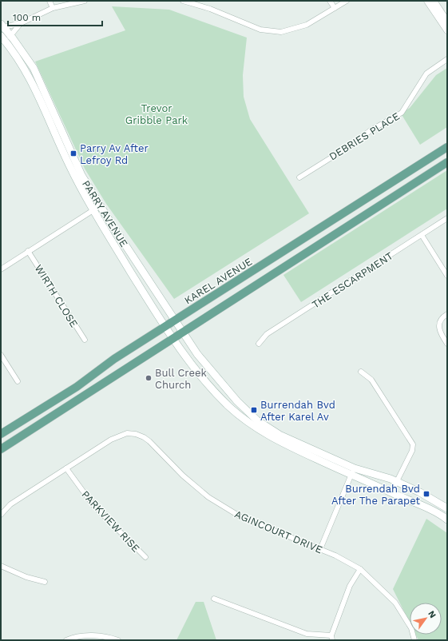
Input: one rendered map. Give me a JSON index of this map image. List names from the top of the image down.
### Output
{
  "streets": {
    "main road": ["PARRY AVENUE", "KAREL AVENUE"],
    "street": [
      "DEBRIES PLACE",
      "THE ESCARPMENT",
      "WIRTH CLOSE",
      "PARKVIEW RISE",
      "AGINCOURT DRIVE"
    ]
  },
  "crossings": [
    ["PARRY AVENUE", "KAREL AVENUE"],
    ["PARKVIEW RISE", "AGINCOURT DRIVE"]
  ],
  "parks": ["Trevor Gribble Park"],
  "places": {
    "transit": ["Parry Av After Lefroy Rd", "Burrendah Bvd After Karel Av", "Burrendah Bvd After The Parapet"],
    "other": ["Bull Creek Church"]
  },
  "scale_bar": "100 m",
  "north": "top right"
}
